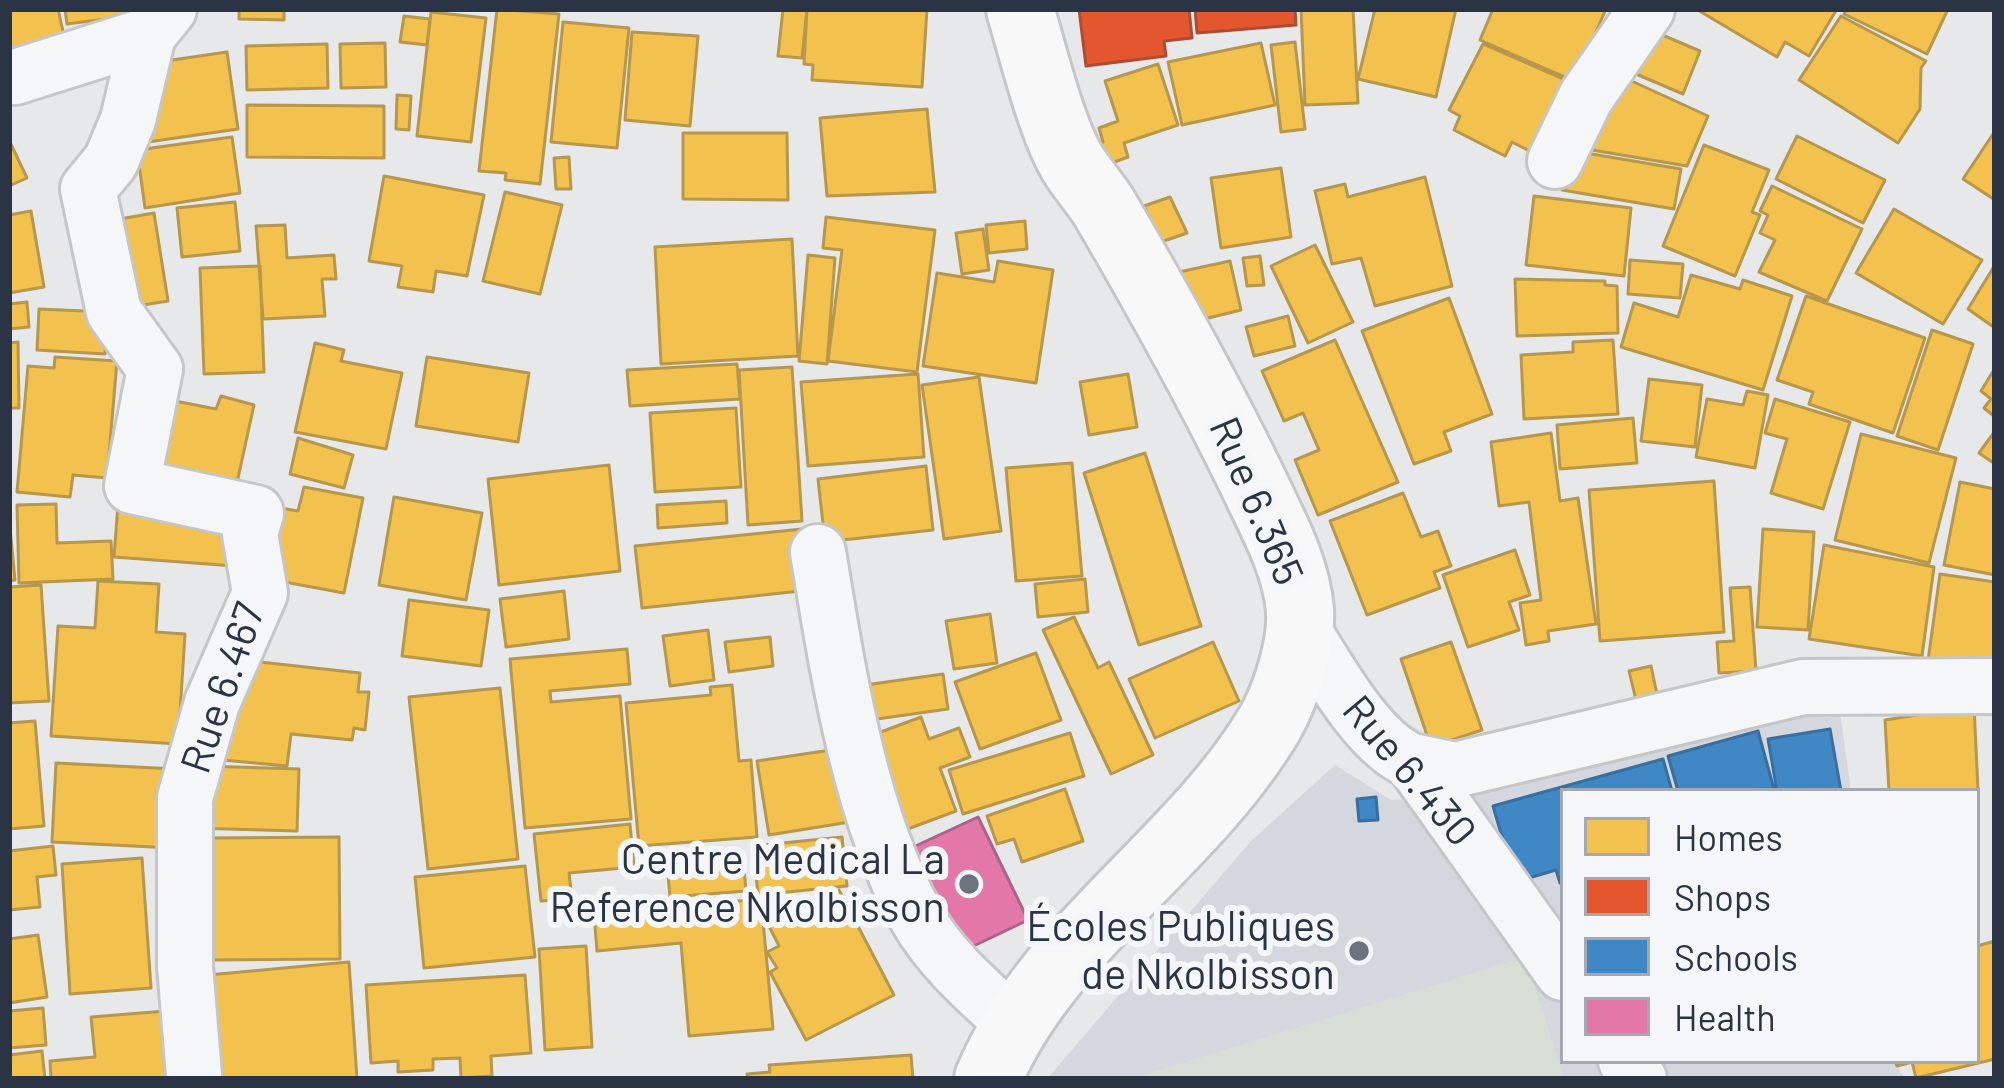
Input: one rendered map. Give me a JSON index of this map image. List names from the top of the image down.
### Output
{
  "streets": {
    "street": ["Rue 6.365", "Rue 6.467", "Rue 6.430"]
  },
  "crossings": [
    ["Rue 6.365", "Rue 6.430"]
  ],
  "places": ["Centre Medical La Reference Nkolbisson", "Écoles Publiques de Nkolbisson"],
  "legend": [
    "Homes",
    "Shops",
    "Schools",
    "Health"
  ]
}
